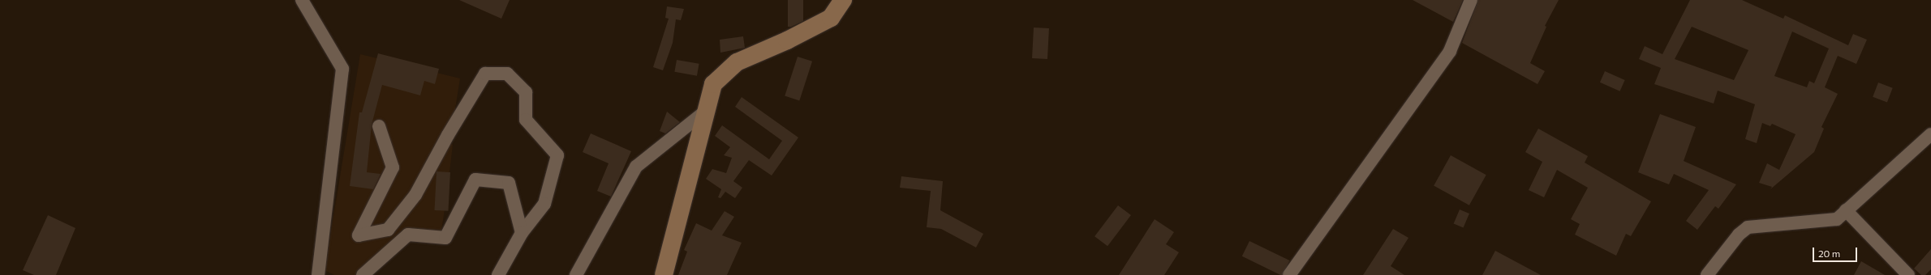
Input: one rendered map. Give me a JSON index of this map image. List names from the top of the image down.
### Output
{
  "scale_bar": "20 m"
}
